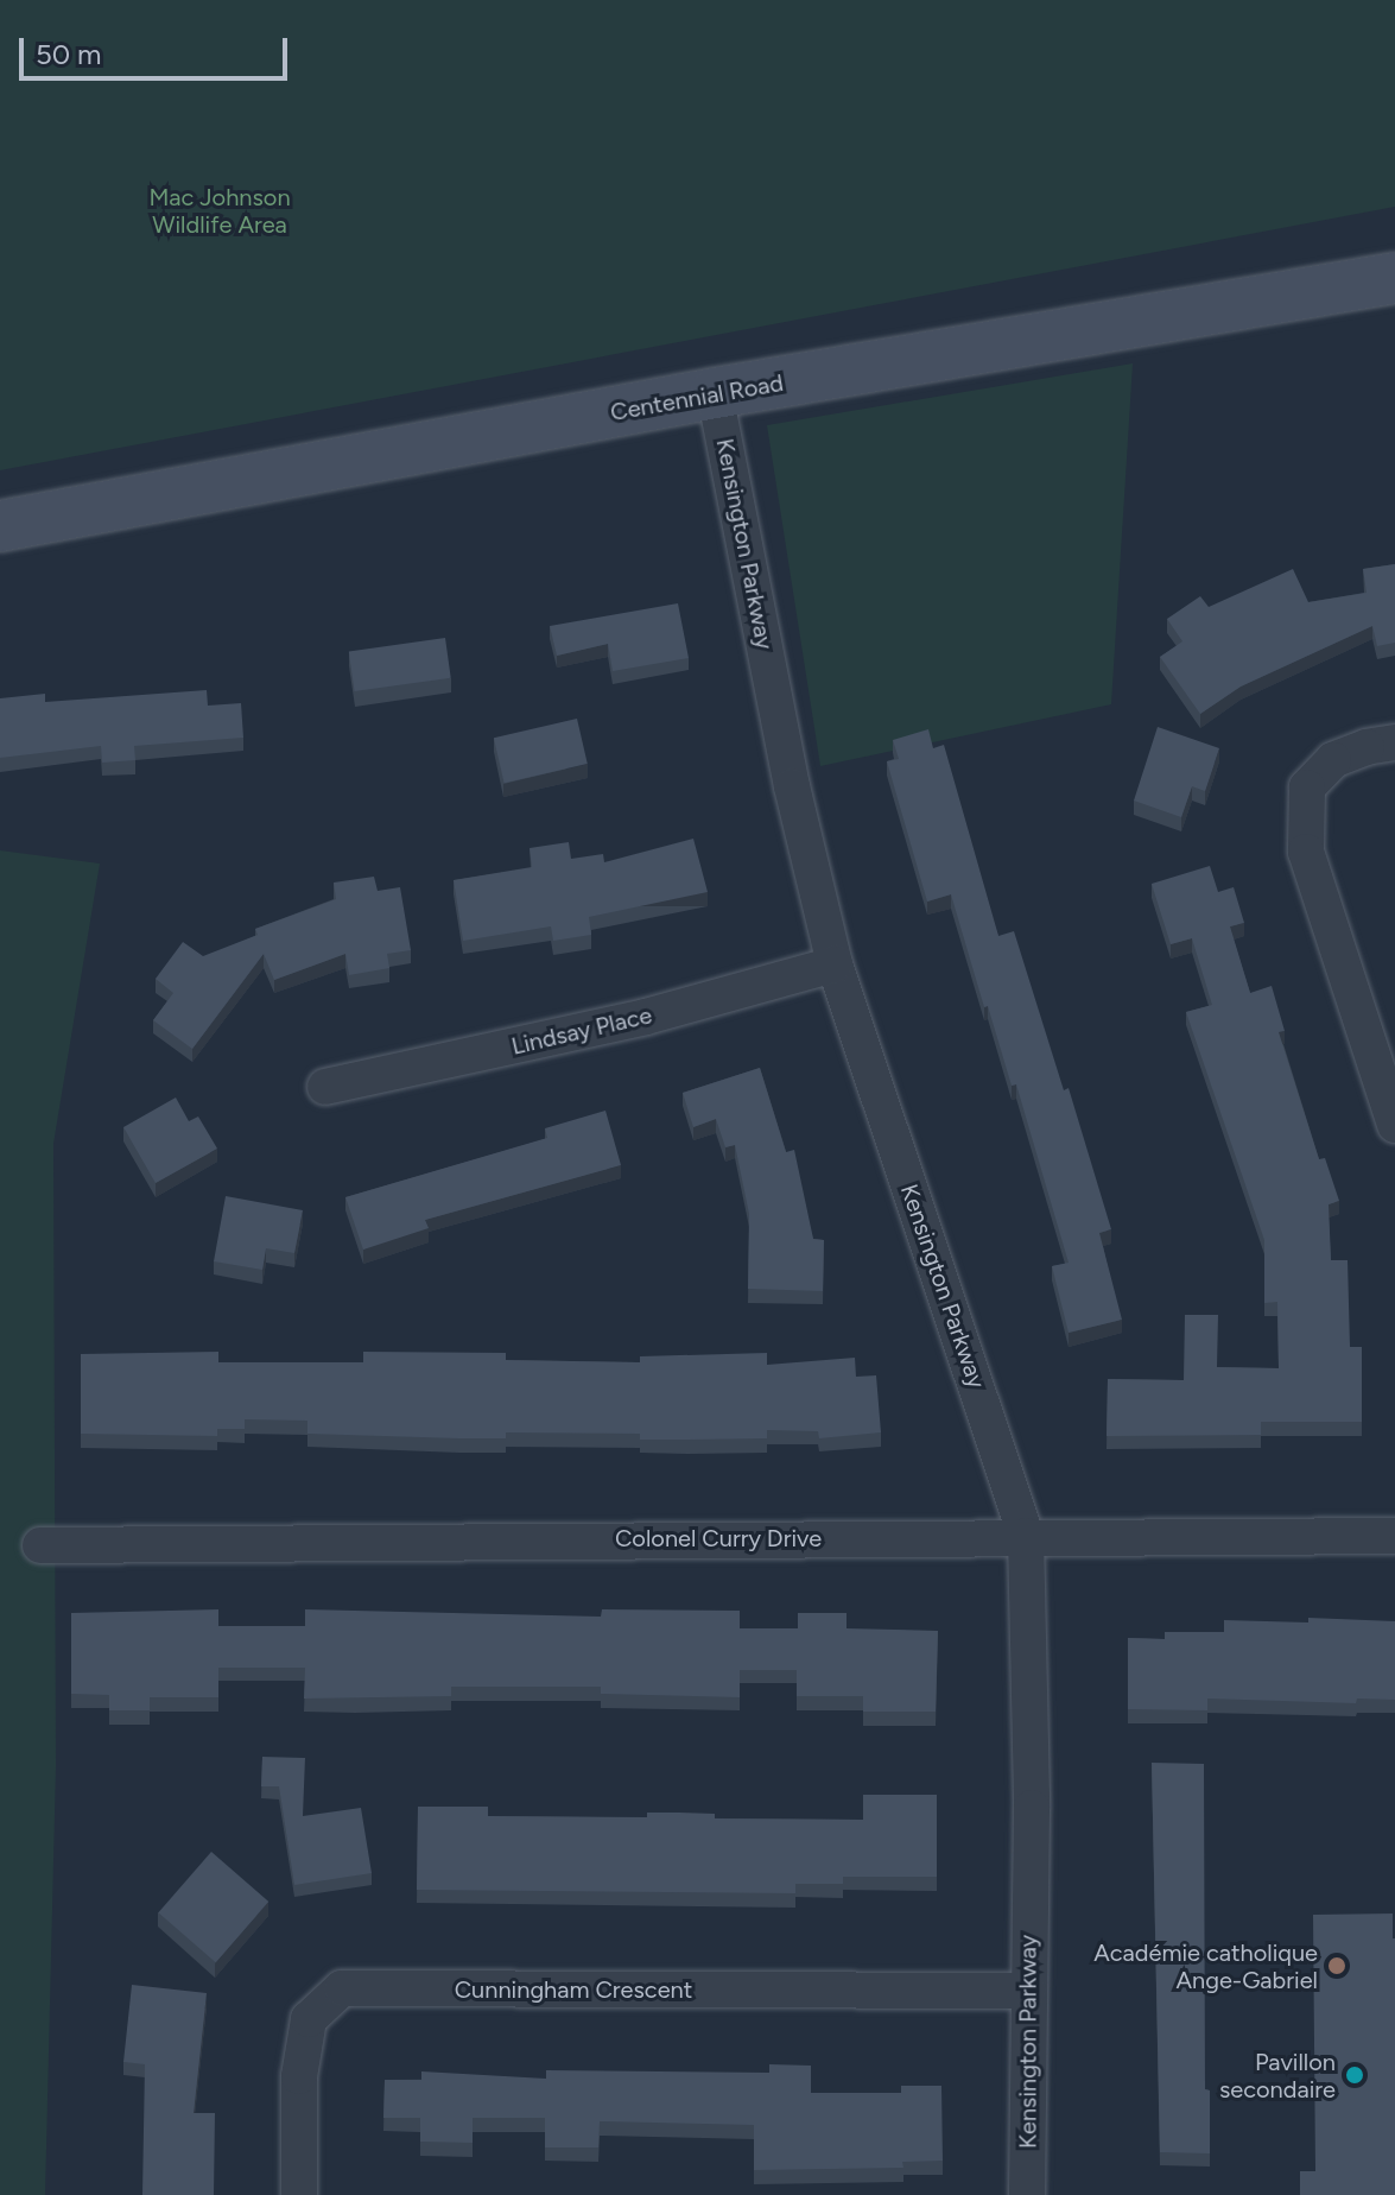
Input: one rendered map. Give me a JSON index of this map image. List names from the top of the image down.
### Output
{
  "streets": {
    "main road": ["Centennial Road"],
    "street": [
      "Kensington Parkway",
      "Lindsay Place",
      "Colonel Curry Drive",
      "Cunningham Crescent"
    ]
  },
  "crossings": [
    ["Centennial Road", "Kensington Parkway"],
    ["Kensington Parkway", "Lindsay Place"],
    ["Kensington Parkway", "Colonel Curry Drive"],
    ["Kensington Parkway", "Cunningham Crescent"]
  ],
  "parks": ["Mac Johnson Wildlife Area"],
  "places": ["Académie catholique Ange-Gabriel", "Pavillon secondaire"],
  "scale_bar": "50 m"
}
